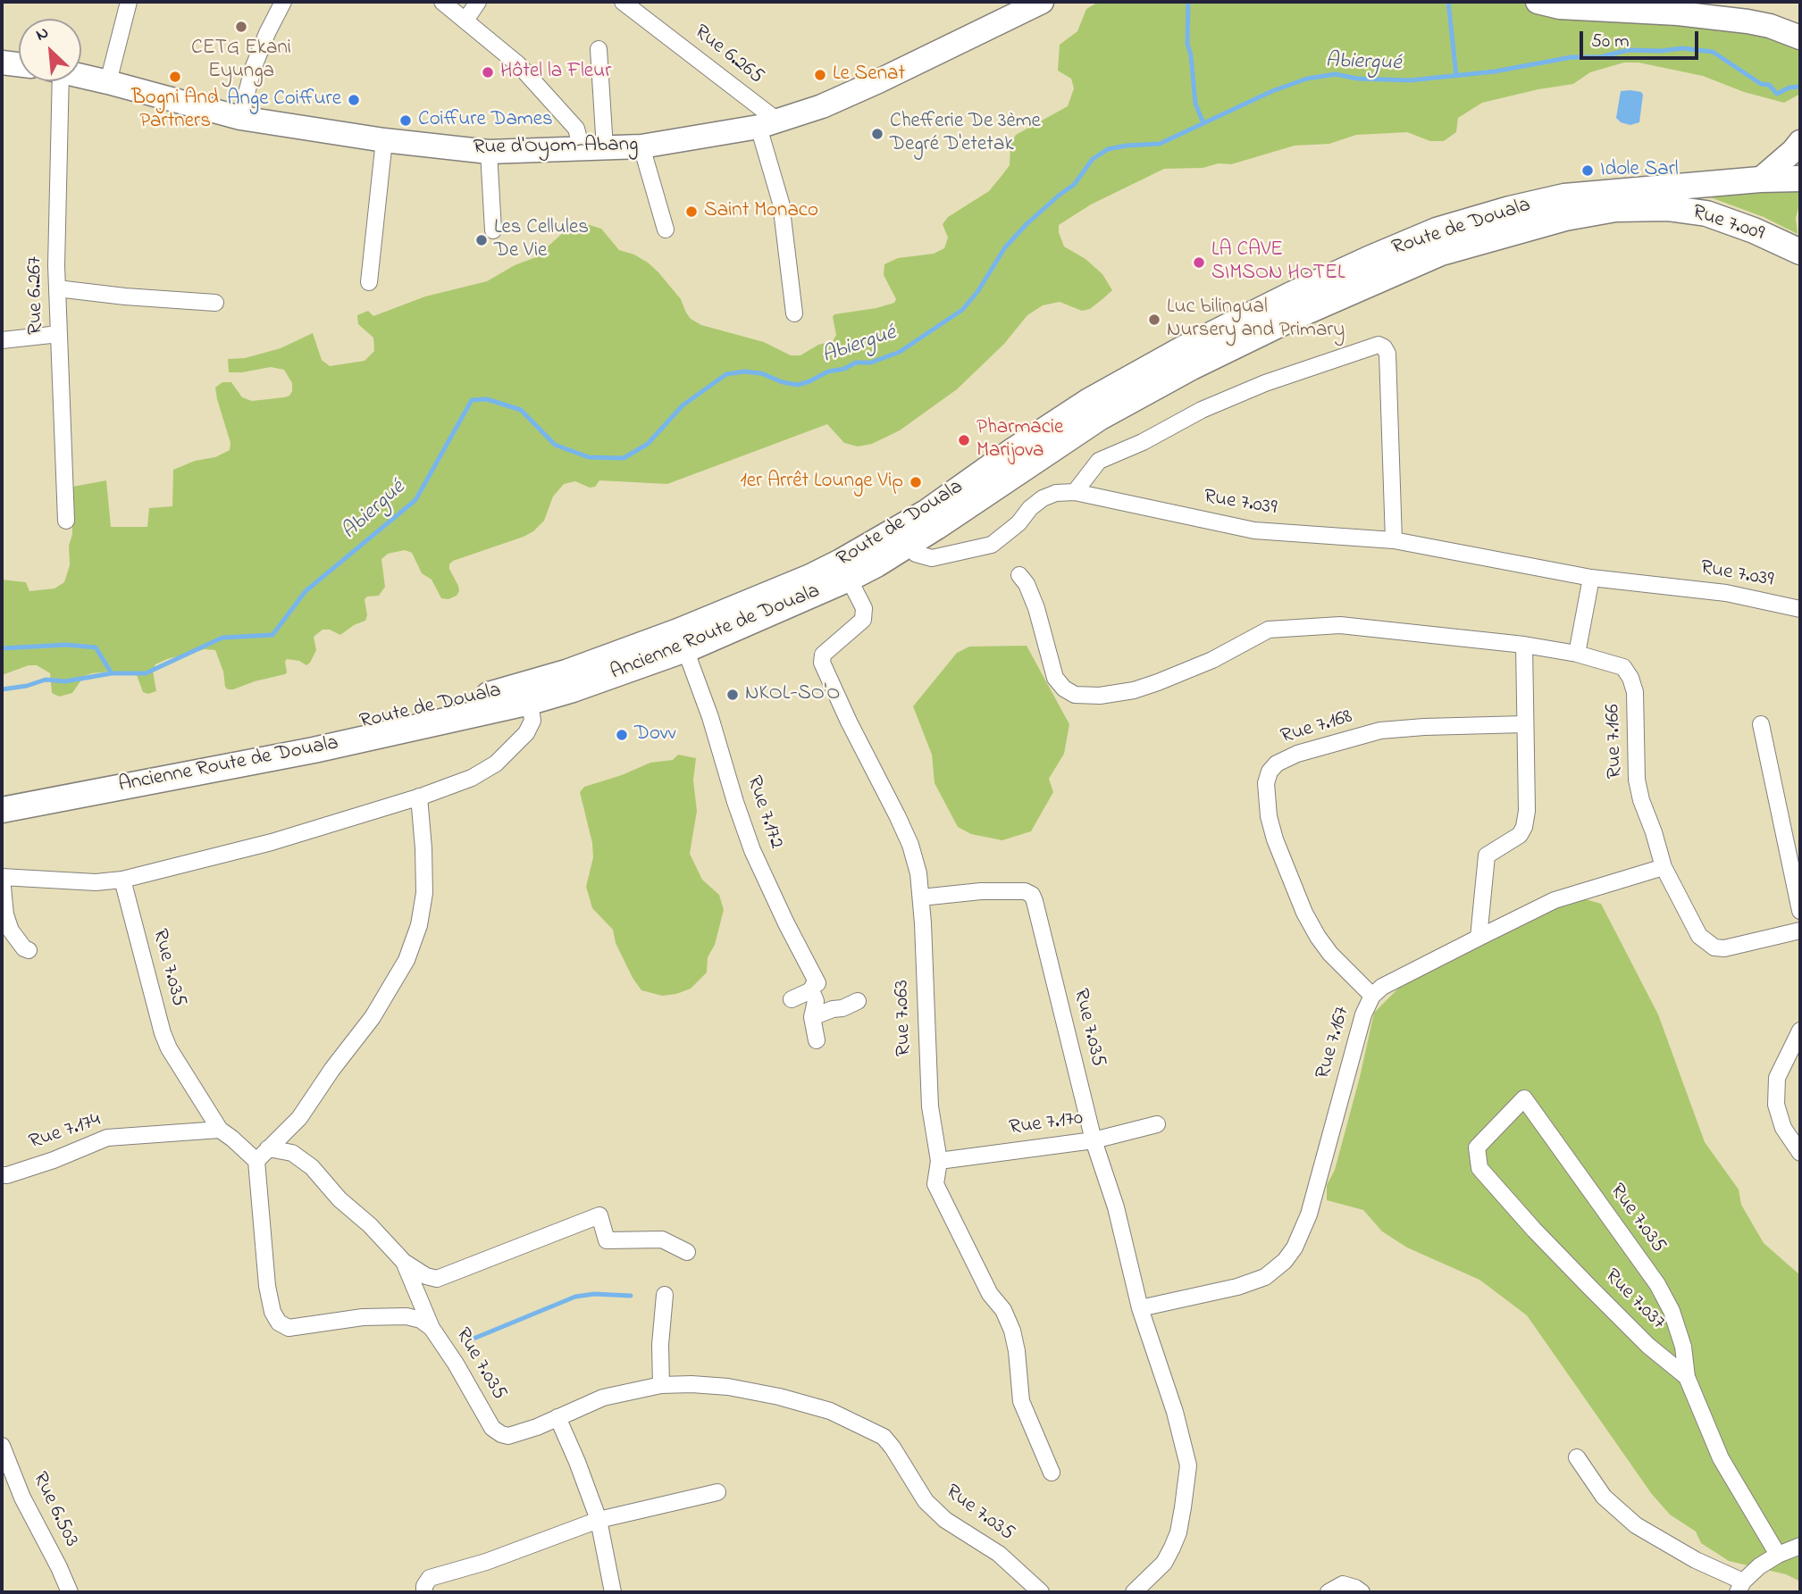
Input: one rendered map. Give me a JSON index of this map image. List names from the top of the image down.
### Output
{
  "streets": {
    "main road": [
      "Rue d'Oyom-Abang",
      "Rue 7.009",
      "Route de Douala",
      "Ancienne Route de Douala"
    ],
    "street": [
      "Rue 6.265",
      "Rue 6.267",
      "Rue 7.039",
      "Rue 7.168",
      "Rue 7.166",
      "Rue 7.172",
      "Rue 7.035",
      "Rue 7.063",
      "Rue 7.167",
      "Rue 7.170",
      "Rue 7.174",
      "Rue 7.037",
      "Rue 6.503"
    ]
  },
  "crossings": [
    ["Rue 6.265", "Rue d'Oyom-Abang"],
    ["Rue 7.009", "Ancienne Route de Douala"],
    ["Route de Douala", "Ancienne Route de Douala"],
    ["Rue 7.039", "Ancienne Route de Douala"],
    ["Ancienne Route de Douala", "Rue 7.172"],
    ["Ancienne Route de Douala", "Rue 7.063"],
    ["Rue 7.168", "Rue 7.167"],
    ["Rue 7.166", "Rue 7.167"],
    ["Rue 7.035", "Rue 7.063"],
    ["Rue 7.035", "Rue 7.167"],
    ["Rue 7.035", "Rue 7.170"],
    ["Rue 7.035", "Rue 7.174"],
    ["Rue 7.035", "Rue 7.037"],
    ["Rue 7.063", "Rue 7.170"]
  ],
  "water": ["Abiergué"],
  "places": [
    "CETG Ekani Eyunga",
    "Hôtel la Fleur",
    "Le Senat",
    "Bogni And Partners",
    "Ange Coiffure",
    "Coiffure Dames",
    "Chefferie De 3ème Degré D'etetak",
    "Idole Sarl",
    "Saint Monaco",
    "Les Cellules De Vie",
    "LA CAVE SIMSON HOTEL",
    "Luc bilingual Nursery and Primary",
    "Pharmacie Marijova",
    "1er Arrêt Lounge Vip",
    "NKOL-SO'O",
    "Dovv"
  ],
  "scale_bar": "50 m",
  "north": "top left"
}
